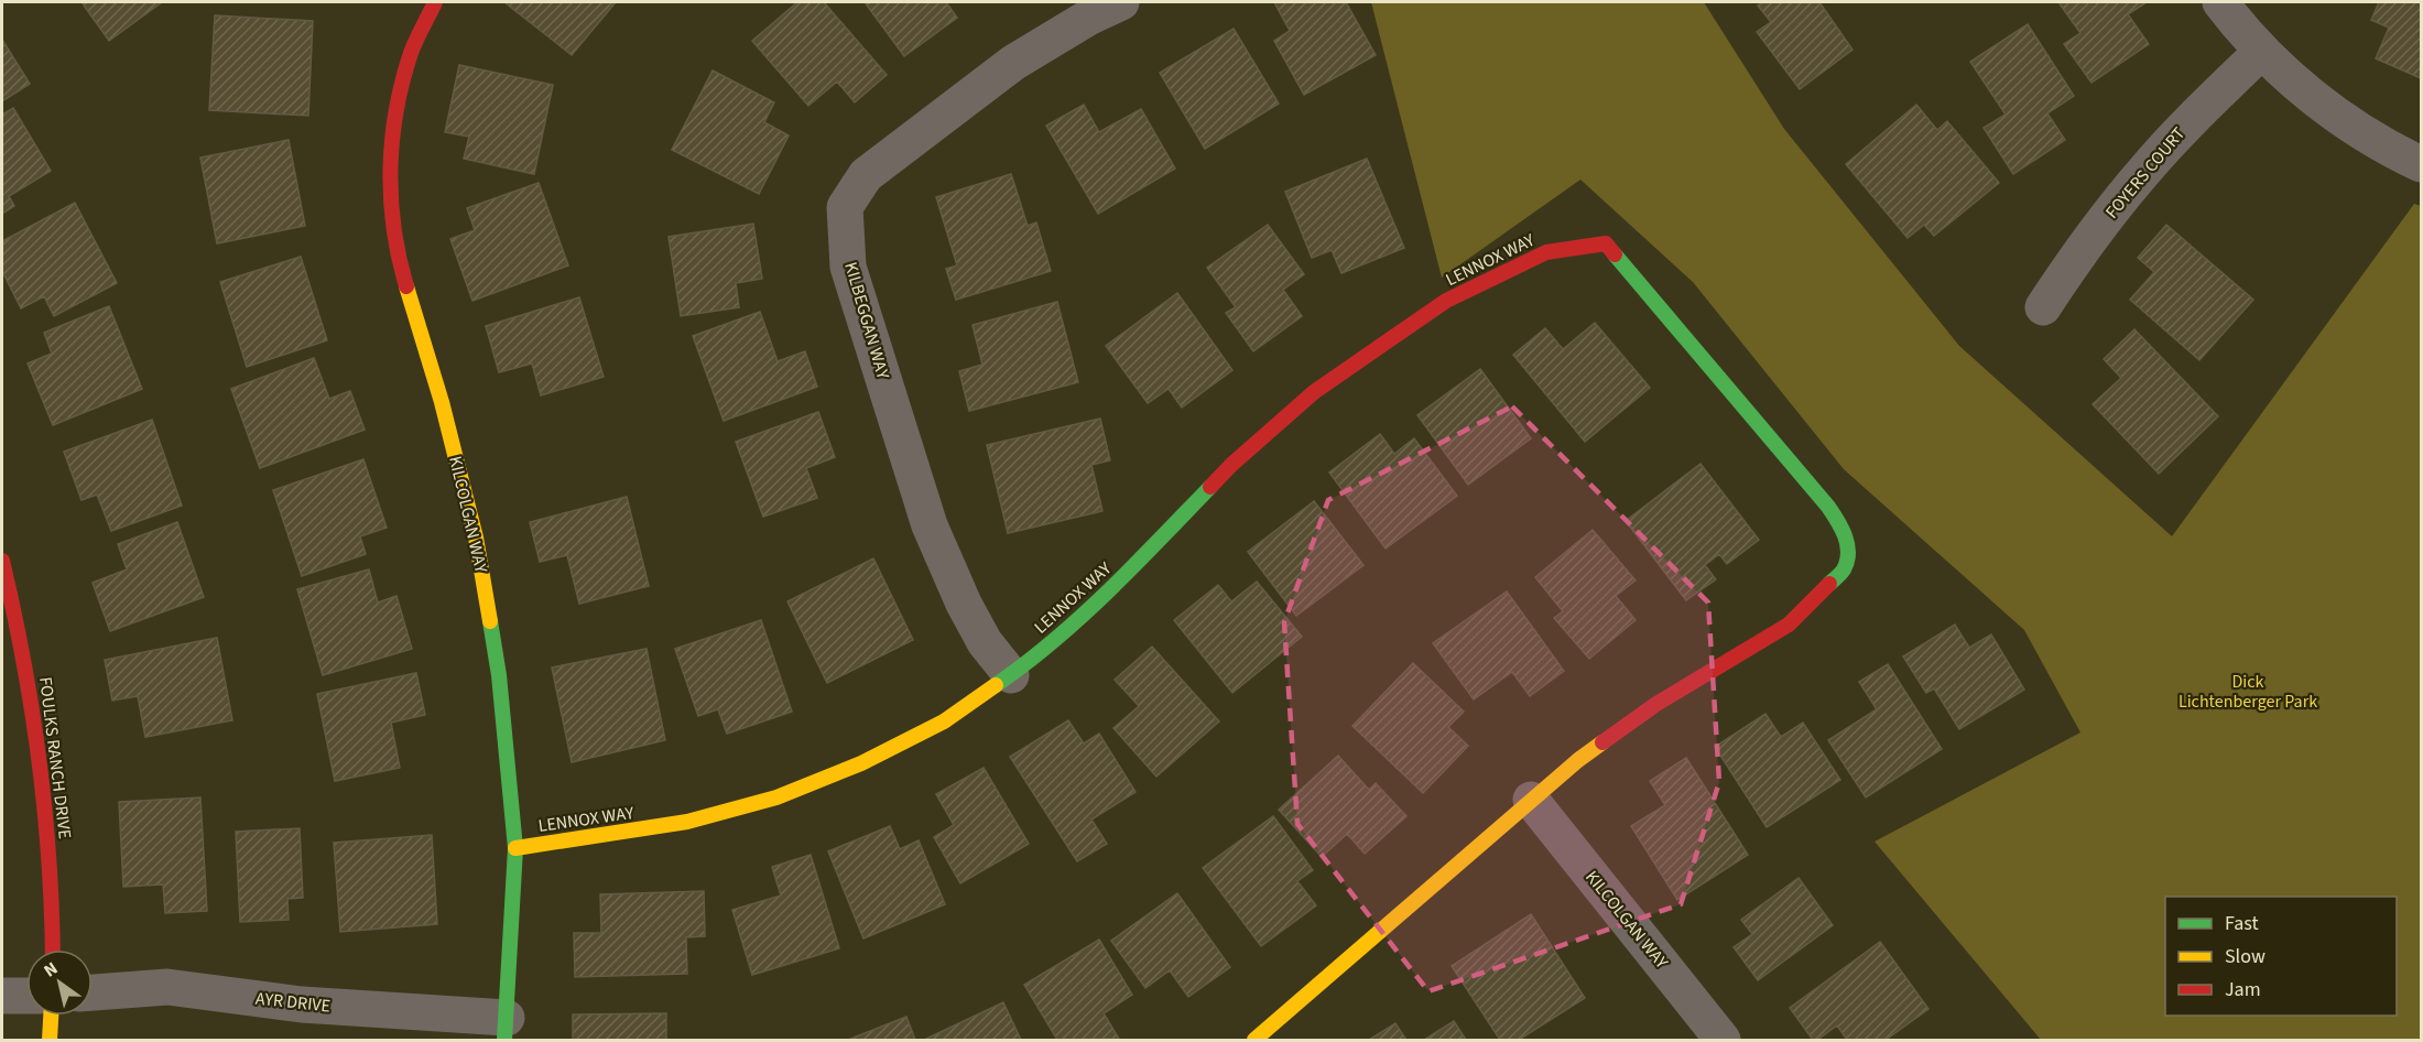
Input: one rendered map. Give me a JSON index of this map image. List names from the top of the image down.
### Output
{
  "streets": {
    "street": [
      "FOYERS COURT",
      "LENNOX WAY",
      "KILBEGGAN WAY",
      "KILCOLGAN WAY",
      "FOULKS RANCH DRIVE",
      "AYR DRIVE"
    ]
  },
  "crossings": [
    ["LENNOX WAY", "KILBEGGAN WAY"],
    ["LENNOX WAY", "KILCOLGAN WAY"],
    ["KILCOLGAN WAY", "AYR DRIVE"]
  ],
  "parks": ["Dick Lichtenberger Park"],
  "legend": ["Fast", "Slow", "Jam"],
  "north": "top left"
}
